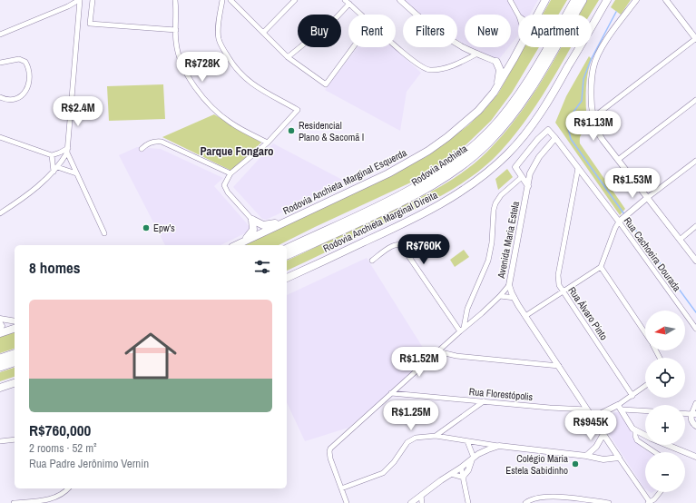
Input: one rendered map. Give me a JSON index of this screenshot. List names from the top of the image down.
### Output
{
  "streets": {
    "highway": ["Rodovia Anchieta", "Rodovia Anchieta Marginal Esquerda", "Rodovia Anchieta Marginal Direita"],
    "street": [
      "Avenida Maria Estela",
      "Rua Cachoeira Dourada",
      "Rua Álvaro Pinto",
      "Rua Florestópolis"
    ]
  },
  "crossings": [
    ["Avenida Maria Estela", "Rua Cachoeira Dourada"],
    ["Avenida Maria Estela", "Rua Florestópolis"],
    ["Rua Cachoeira Dourada", "Rua Álvaro Pinto"]
  ],
  "districts": ["Parque Fongaro"],
  "places": ["Residencial Plano & Sacomã I", "Epw's", "Colégio Maria Estela Sabidinho"],
  "north": "left",
  "page": {
    "chip": [
      "Buy",
      "Rent",
      "Filters",
      "New",
      "Apartment"
    ],
    "price": [
      "R$728K",
      "R$2.4M",
      "R$1.13M",
      "R$1.53M",
      "R$760K",
      "R$1.52M",
      "R$1.25M",
      "R$945K"
    ],
    "heading": "8 homes",
    "list": [
      {
        "name": "R$760,000",
        "note": "2 rooms · 52 m² · Rua Padre Jerônimo Vernin"
      }
    ],
    "map_buttons": ["+", "−"]
  }
}
